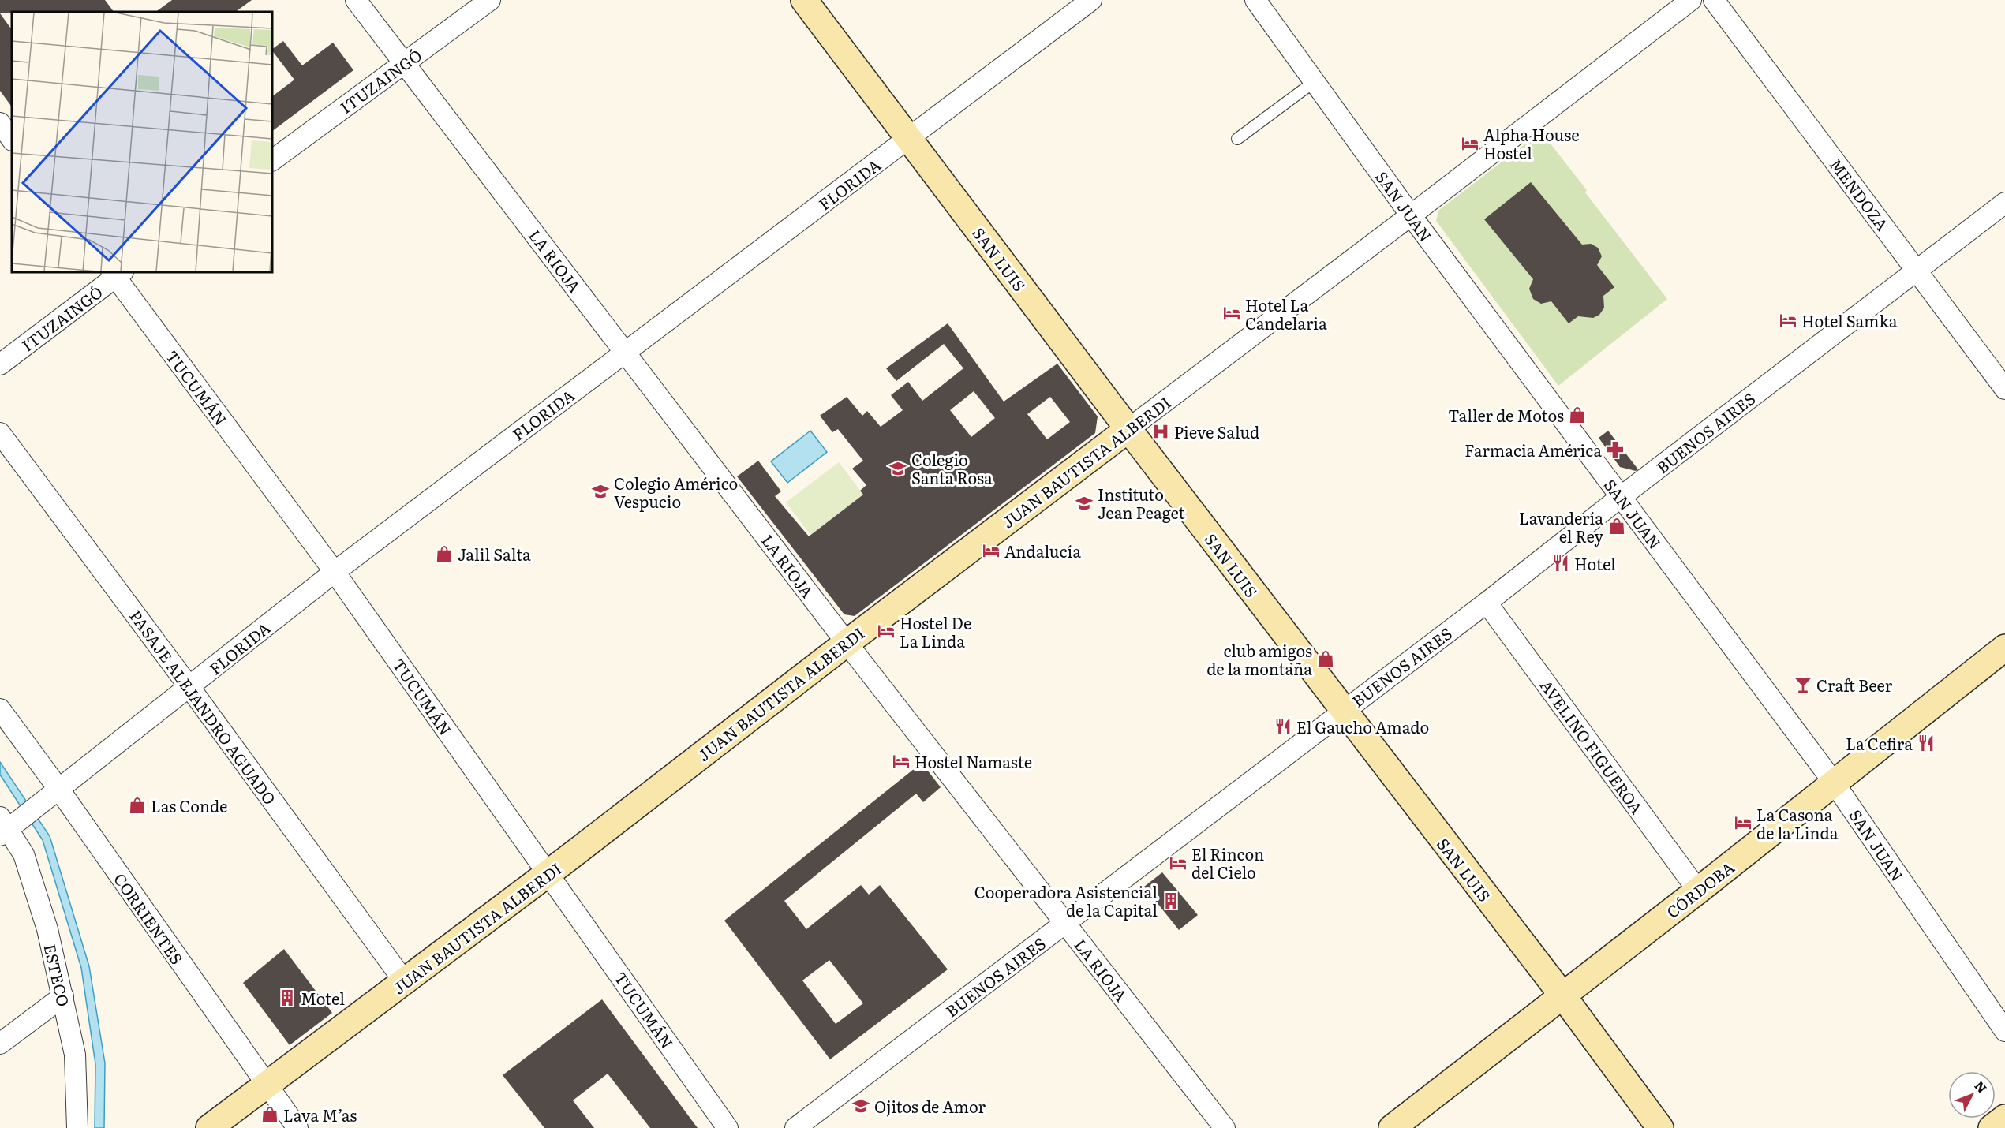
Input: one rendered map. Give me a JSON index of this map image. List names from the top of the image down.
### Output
{
  "streets": {
    "street": [
      "ITUZAINGÓ",
      "FLORIDA",
      "MENDOZA",
      "SAN JUAN",
      "SAN LUIS",
      "LA RIOJA",
      "TUCUMÁN",
      "BUENOS AIRES",
      "JUAN BAUTISTA ALBERDI",
      "PASAJE ALEJANDRO AGUADO",
      "AVELINO FIGUEROA",
      "CÓRDOBA",
      "CORRIENTES",
      "ESTECO"
    ]
  },
  "crossings": [
    ["ITUZAINGÓ", "LA RIOJA"],
    ["ITUZAINGÓ", "TUCUMÁN"],
    ["FLORIDA", "SAN LUIS"],
    ["FLORIDA", "LA RIOJA"],
    ["FLORIDA", "TUCUMÁN"],
    ["FLORIDA", "PASAJE ALEJANDRO AGUADO"],
    ["FLORIDA", "CORRIENTES"],
    ["FLORIDA", "ESTECO"],
    ["MENDOZA", "BUENOS AIRES"],
    ["SAN JUAN", "BUENOS AIRES"],
    ["SAN JUAN", "JUAN BAUTISTA ALBERDI"],
    ["SAN JUAN", "CÓRDOBA"],
    ["SAN LUIS", "BUENOS AIRES"],
    ["SAN LUIS", "JUAN BAUTISTA ALBERDI"],
    ["SAN LUIS", "CÓRDOBA"],
    ["LA RIOJA", "BUENOS AIRES"],
    ["LA RIOJA", "JUAN BAUTISTA ALBERDI"],
    ["TUCUMÁN", "JUAN BAUTISTA ALBERDI"],
    ["BUENOS AIRES", "AVELINO FIGUEROA"],
    ["JUAN BAUTISTA ALBERDI", "PASAJE ALEJANDRO AGUADO"],
    ["JUAN BAUTISTA ALBERDI", "CORRIENTES"],
    ["AVELINO FIGUEROA", "CÓRDOBA"]
  ],
  "places": {
    "hotel": [
      "Alpha House Hostel",
      "Hotel La Candelaria",
      "Hotel Samka",
      "Andalucía",
      "Hostel De La Linda",
      "Hostel Namaste",
      "La Casona de la Linda",
      "El Rincon del Cielo"
    ],
    "shop": [
      "Taller de Motos",
      "Lavandería el Rey",
      "Jalil Salta",
      "club amigos de la montaña",
      "Las Conde",
      "Lava M’as"
    ],
    "hospital": ["Pieve Salud"],
    "pharmacy": ["Farmacia América"],
    "school or university": [
      "Colegio Santa Rosa",
      "Colegio Américo Vespucio",
      "Instituto Jean Peaget",
      "Ojitos de Amor"
    ],
    "restaurant": ["Hotel", "El Gaucho Amado", "La Cefira"],
    "bar": ["Craft Beer"],
    "building": ["Cooperadora Asistencial de la Capital", "Motel"]
  },
  "north": "top right"
}
